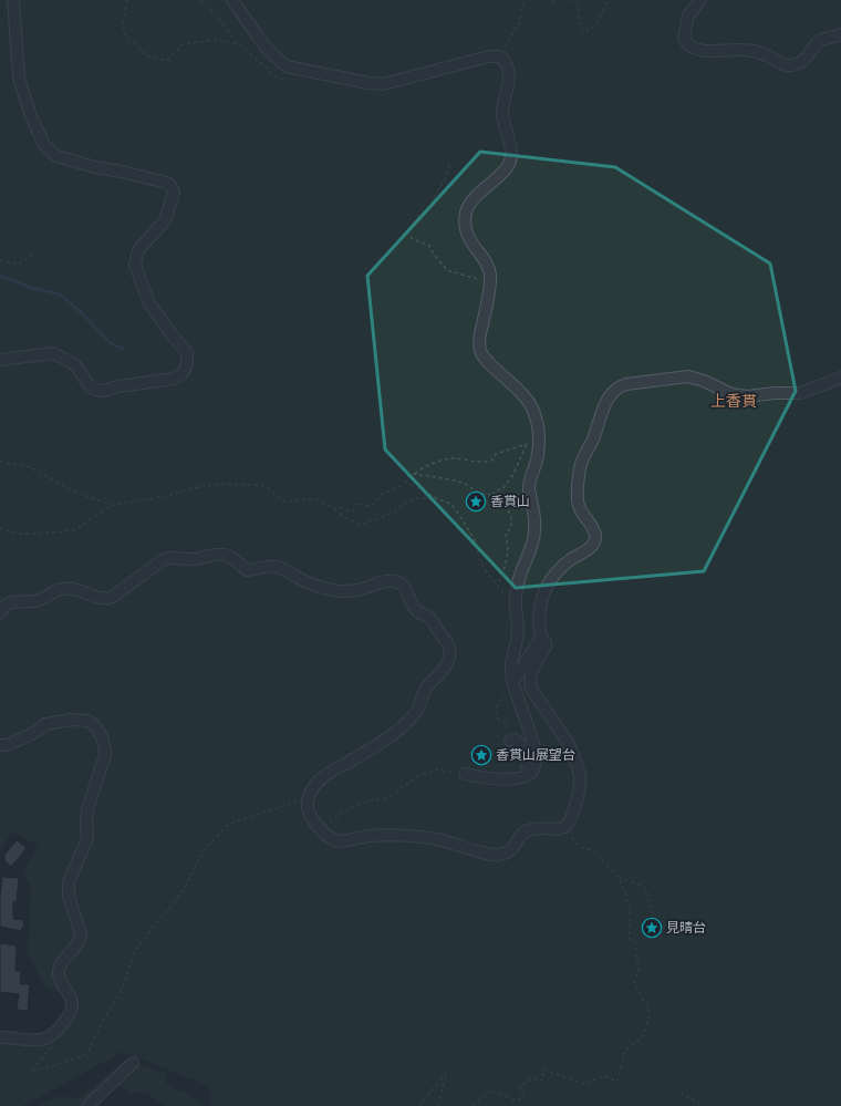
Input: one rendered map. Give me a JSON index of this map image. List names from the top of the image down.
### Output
{
  "districts": ["上香貫"],
  "places": {
    "place": ["香貫山", "香貫山展望台", "見晴台"]
  }
}
